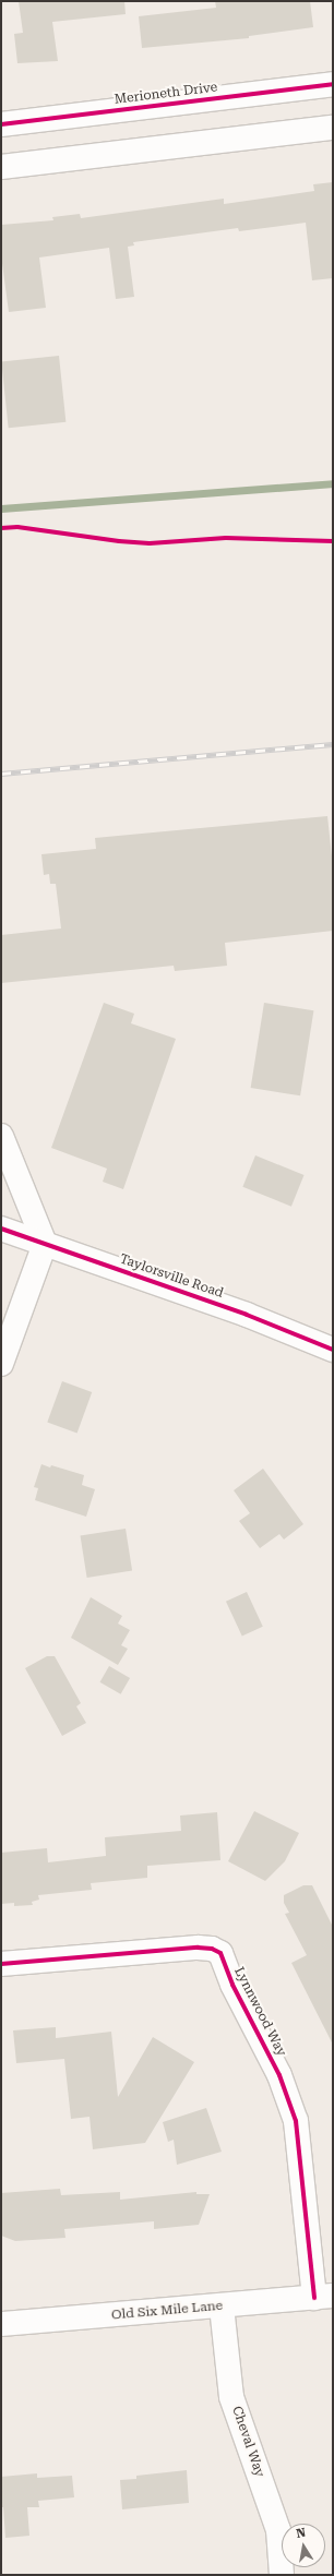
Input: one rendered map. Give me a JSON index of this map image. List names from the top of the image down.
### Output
{
  "streets": {
    "street": [
      "Merioneth Drive",
      "Taylorsville Road",
      "Lynnwood Way",
      "Old Six Mile Lane",
      "Cheval Way"
    ]
  },
  "crossings": [
    ["Lynnwood Way", "Old Six Mile Lane"],
    ["Old Six Mile Lane", "Cheval Way"]
  ],
  "north": "top"
}
